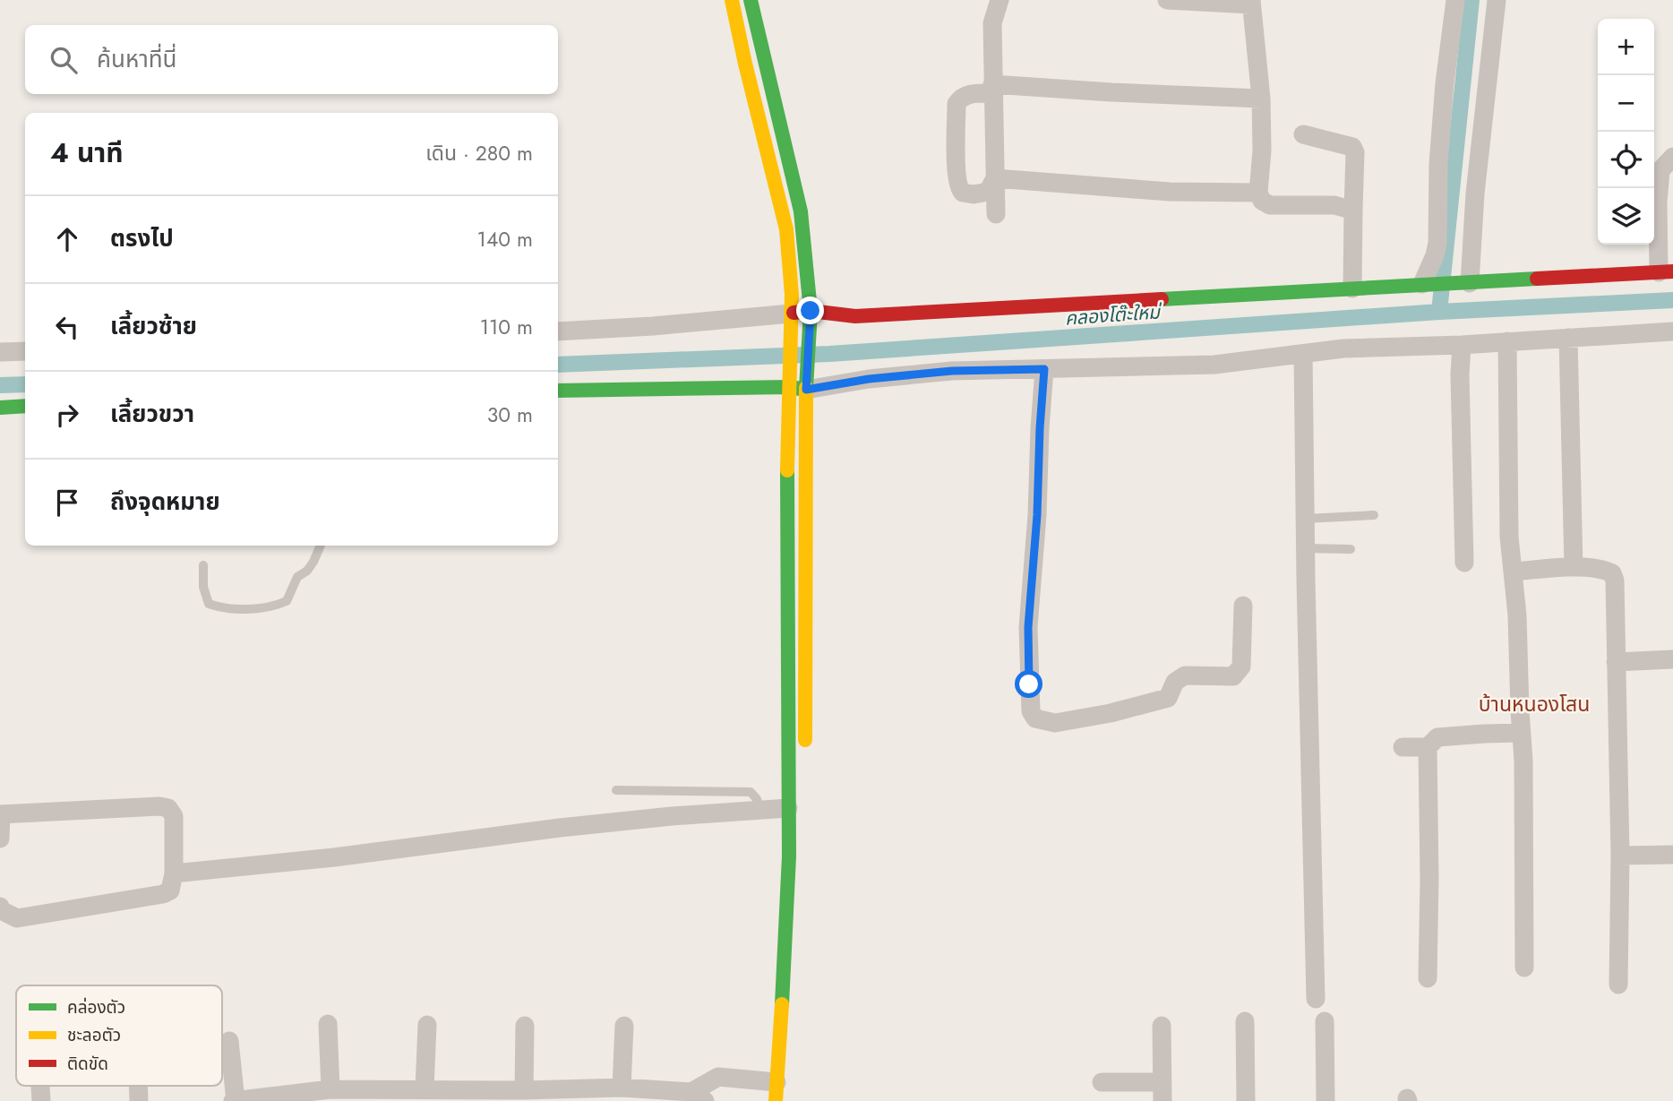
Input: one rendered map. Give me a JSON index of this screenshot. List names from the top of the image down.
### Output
{
  "districts": ["บ้านหนองโสน"],
  "water": ["คลองโต๊ะใหม่"],
  "legend": ["คล่องตัว", "ชะลอตัว", "ติดขัด"],
  "page": {
    "map_buttons": ["+", "−"],
    "search": "ค้นหาที่นี่",
    "heading": ["4 นาที", "เดิน · 280 m"],
    "list": [
      ["ตรงไป", "140 m"],
      ["เลี้ยวซ้าย", "110 m"],
      ["เลี้ยวขวา", "30 m"],
      "ถึงจุดหมาย"
    ]
  }
}
